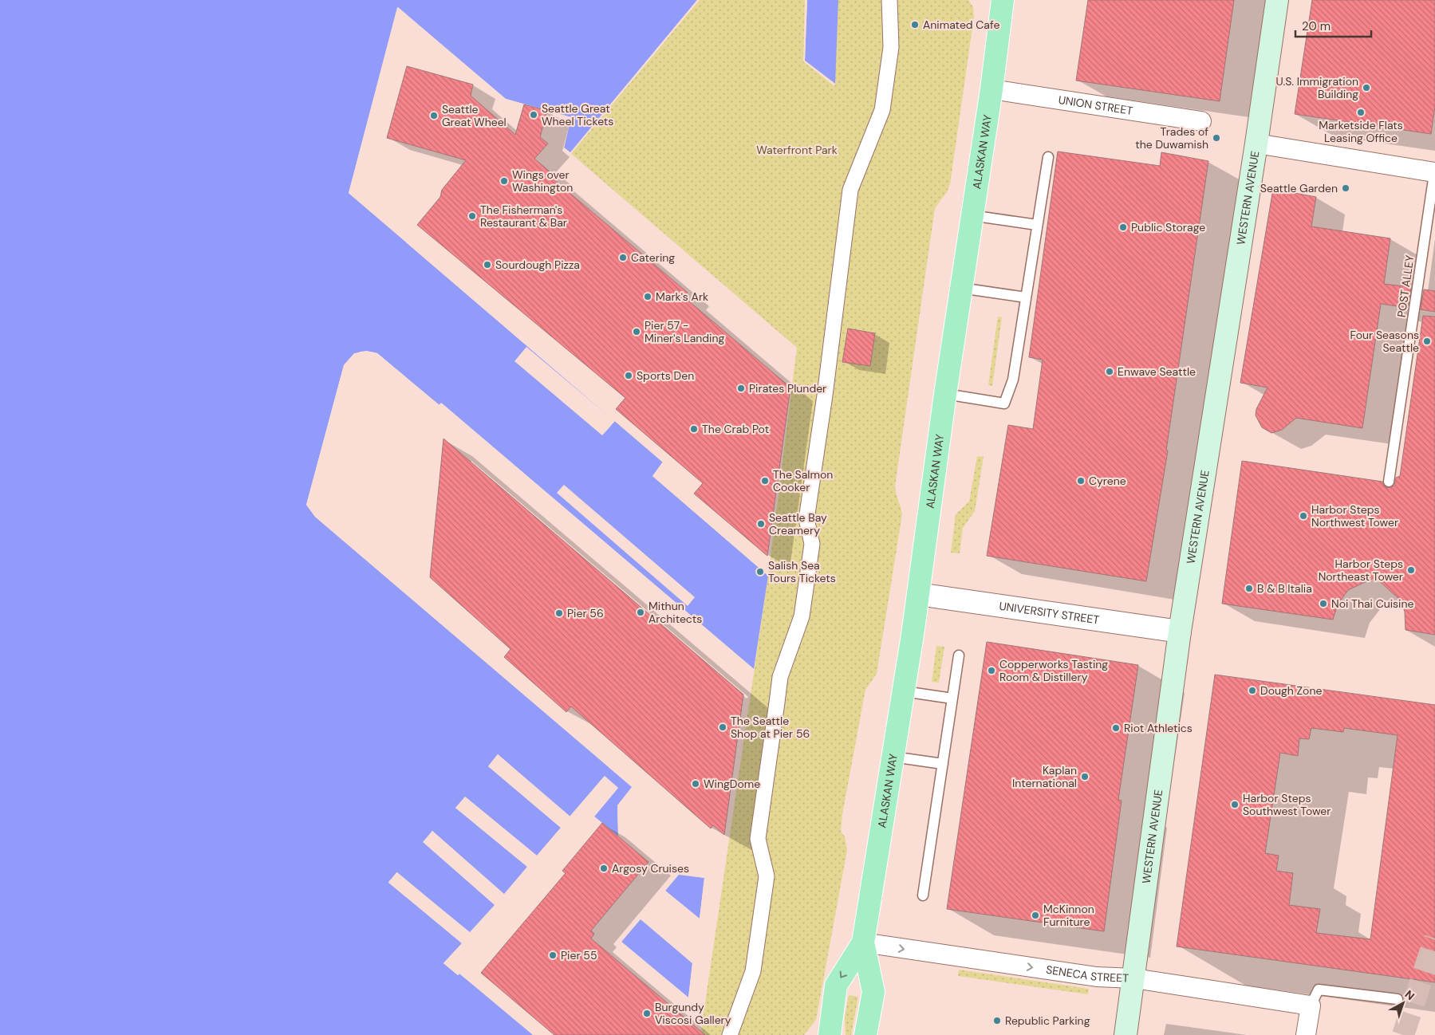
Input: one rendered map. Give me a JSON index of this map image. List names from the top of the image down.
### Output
{
  "streets": {
    "main road": ["ALASKAN WAY", "WESTERN AVENUE"],
    "street": ["UNION STREET", "UNIVERSITY STREET", "SENECA STREET"],
    "lane": ["POST ALLEY"]
  },
  "crossings": [
    ["UNION STREET", "ALASKAN WAY"],
    ["ALASKAN WAY", "UNIVERSITY STREET"],
    ["ALASKAN WAY", "SENECA STREET"],
    ["WESTERN AVENUE", "UNIVERSITY STREET"],
    ["WESTERN AVENUE", "SENECA STREET"]
  ],
  "one_way": ["SENECA STREET"],
  "parks": ["Waterfront Park"],
  "places": [
    "Animated Cafe",
    "U.S. Immigration Building",
    "Marketside Flats Leasing Office",
    "Seattle Great Wheel Tickets",
    "Seattle Great Wheel",
    "Trades of the Duwamish",
    "Wings over Washington",
    "Seattle Garden",
    "The Fisherman's Restaurant & Bar",
    "Public Storage",
    "Catering",
    "Sourdough Pizza",
    "Mark's Ark",
    "Pier 57 - Miner's Landing",
    "Four Seasons Seattle",
    "Enwave Seattle",
    "Sports Den",
    "Pirates Plunder",
    "The Crab Pot",
    "The Salmon Cooker",
    "Cyrene",
    "Harbor Steps Northwest Tower",
    "Seattle Bay Creamery",
    "Harbor Steps Northeast Tower",
    "Salish Sea Tours Tickets",
    "B & B Italia",
    "Noi Thai Cuisine",
    "Mithun Architects",
    "Pier 56",
    "Copperworks Tasting Room & Distillery",
    "Dough Zone",
    "The Seattle Shop at Pier 56",
    "Riot Athletics",
    "Kaplan International",
    "WingDome",
    "Harbor Steps Southwest Tower",
    "Argosy Cruises",
    "McKinnon Furniture",
    "Pier 55",
    "Burgundy Viscosi Gallery",
    "Republic Parking"
  ],
  "scale_bar": "20 m",
  "north": "top right"
}
